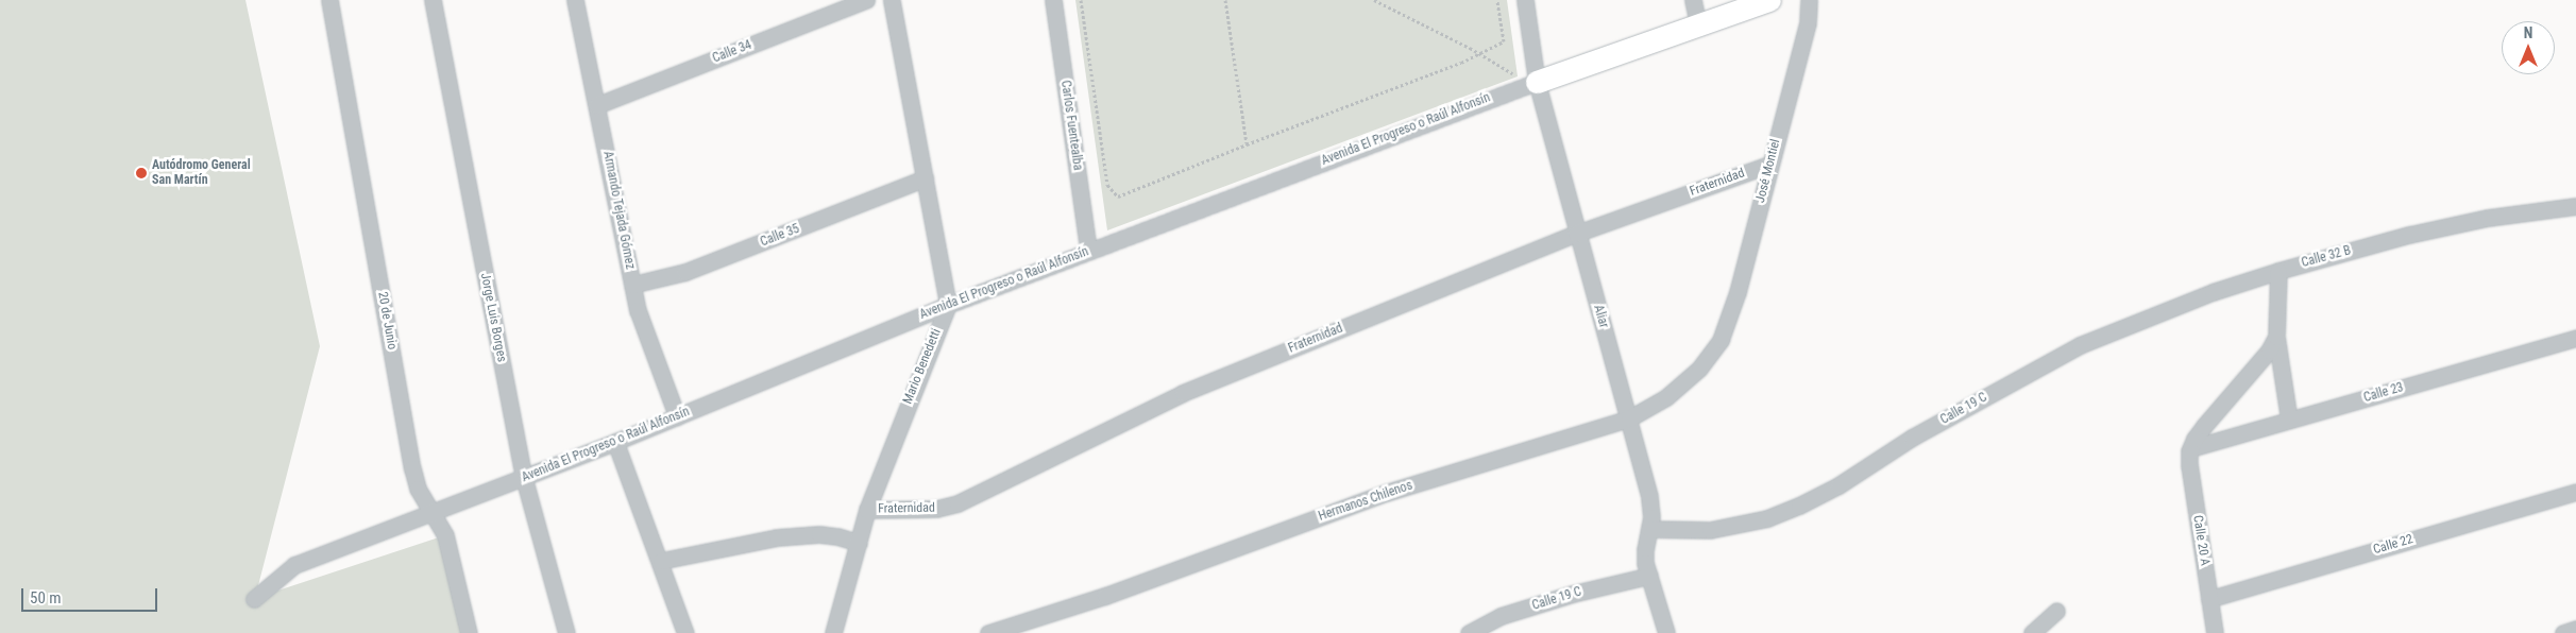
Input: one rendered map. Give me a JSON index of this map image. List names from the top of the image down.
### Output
{
  "streets": {
    "street": [
      "Calle 34",
      "Carlos Fuentealba",
      "Avenida El Progreso o Raúl Alfonsín",
      "José Montiel",
      "Fraternidad",
      "Armando Tejada Gómez",
      "Calle 35",
      "Calle 32 B",
      "Aliar",
      "Jorge Luis Borges",
      "20 de Junio",
      "Mario Benedetti",
      "Calle 23",
      "Calle 19 C",
      "Hermanos Chilenos",
      "Calle 20 A",
      "Calle 22"
    ]
  },
  "crossings": [
    ["Calle 34", "Armando Tejada Gómez"],
    ["Carlos Fuentealba", "Avenida El Progreso o Raúl Alfonsín"],
    ["Avenida El Progreso o Raúl Alfonsín", "Armando Tejada Gómez"],
    ["Avenida El Progreso o Raúl Alfonsín", "Aliar"],
    ["Avenida El Progreso o Raúl Alfonsín", "Jorge Luis Borges"],
    ["Avenida El Progreso o Raúl Alfonsín", "20 de Junio"],
    ["Avenida El Progreso o Raúl Alfonsín", "Mario Benedetti"],
    ["José Montiel", "Fraternidad"],
    ["José Montiel", "Hermanos Chilenos"],
    ["Fraternidad", "Aliar"],
    ["Fraternidad", "Mario Benedetti"],
    ["Armando Tejada Gómez", "Calle 35"],
    ["Calle 32 B", "Calle 19 C"],
    ["Aliar", "Calle 19 C"],
    ["Aliar", "Hermanos Chilenos"],
    ["Calle 23", "Calle 20 A"],
    ["Calle 20 A", "Calle 22"]
  ],
  "places": ["Autódromo General San Martín"],
  "scale_bar": "50 m",
  "north": "top"
}
